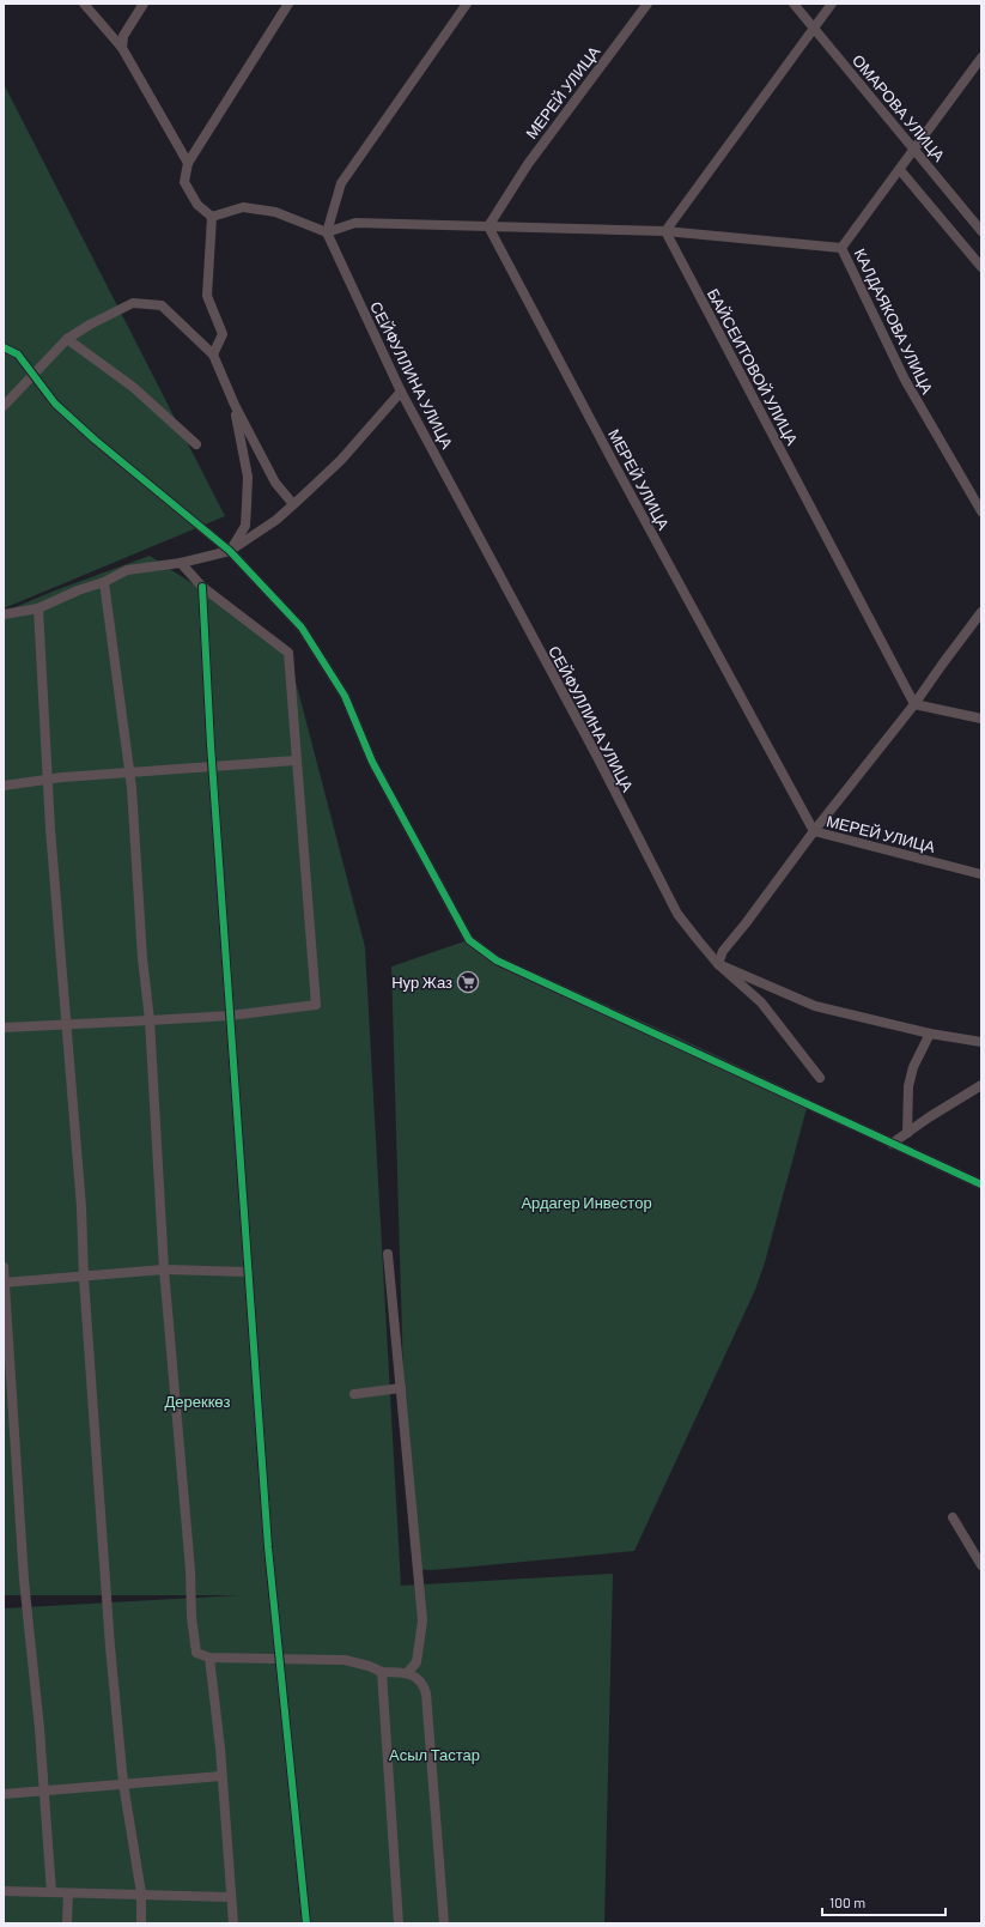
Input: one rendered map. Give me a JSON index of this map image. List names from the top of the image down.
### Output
{
  "streets": {
    "street": [
      "МЕРЕЙ УЛИЦА",
      "ОМАРОВА УЛИЦА",
      "КАЛДАЯКОВА УЛИЦА",
      "БАЙСЕИТОВОЙ УЛИЦА",
      "СЕЙФУЛЛИНА УЛИЦА"
    ]
  },
  "crossings": [
    ["ОМАРОВА УЛИЦА", "КАЛДАЯКОВА УЛИЦА"]
  ],
  "parks": ["Ардагер Инвестор", "Дереккөз", "Асыл Тастар"],
  "places": {
    "supermarket": ["Нур Жаз"]
  },
  "scale_bar": "100 m"
}
